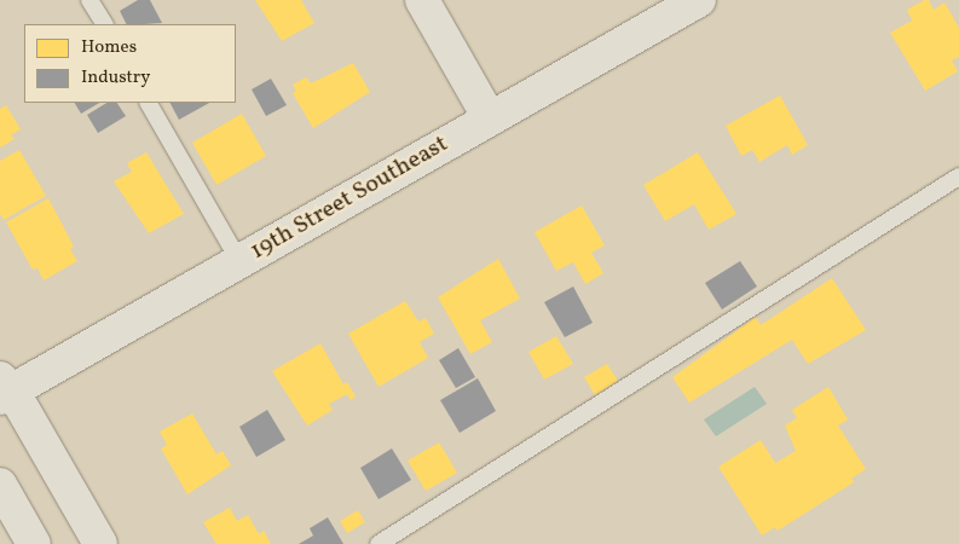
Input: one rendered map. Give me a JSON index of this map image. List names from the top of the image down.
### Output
{
  "streets": {
    "main road": ["19th Street Southeast"]
  },
  "legend": ["Homes", "Industry"]
}
